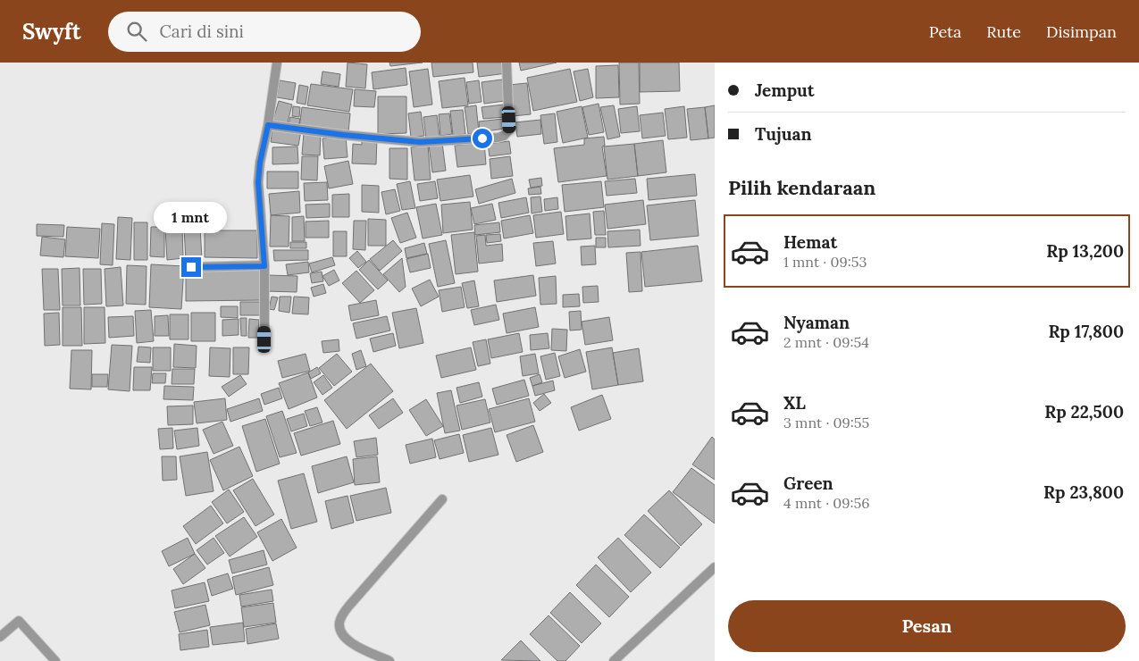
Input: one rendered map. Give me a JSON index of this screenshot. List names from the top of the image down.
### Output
{
  "page": {
    "header": "Swyft",
    "search": "Cari di sini",
    "nav": ["Peta", "Rute", "Disimpan"],
    "banner": ["Jemput", "Tujuan"],
    "heading": "Pilih kendaraan",
    "bubble": "1 mnt",
    "list": [
      {
        "name": "Hemat",
        "note": "1 mnt · 09:53",
        "value": "Rp 13,200"
      },
      {
        "name": "Nyaman",
        "note": "2 mnt · 09:54",
        "value": "Rp 17,800"
      },
      {
        "name": "XL",
        "note": "3 mnt · 09:55",
        "value": "Rp 22,500"
      },
      {
        "name": "Green",
        "note": "4 mnt · 09:56",
        "value": "Rp 23,800"
      }
    ],
    "buttons": "Pesan"
  }
}
